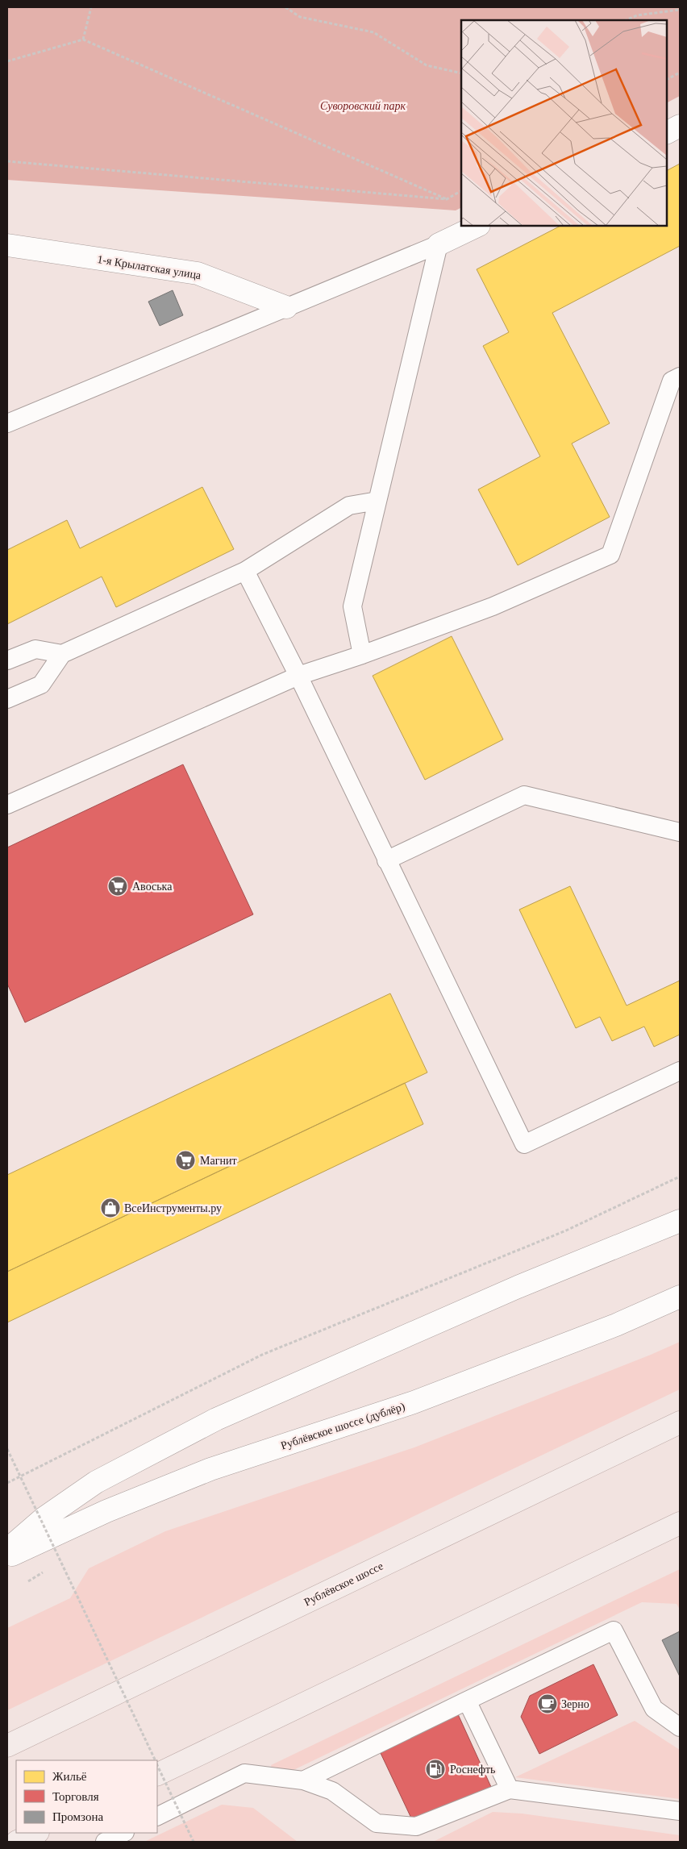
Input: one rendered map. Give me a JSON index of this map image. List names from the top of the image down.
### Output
{
  "streets": {
    "main road": ["1-я Крылатская улица", "Рублёвское шоссе (дублёр)", "Рублёвское шоссе"]
  },
  "parks": ["Суворовский парк"],
  "places": {
    "supermarket": ["Авоська", "Магнит"],
    "shop": ["ВсеИнструменты.ру"],
    "cafe": ["Зерно"],
    "fuel station": ["Роснефть"]
  },
  "legend": ["Жильё", "Торговля", "Промзона"]
}
